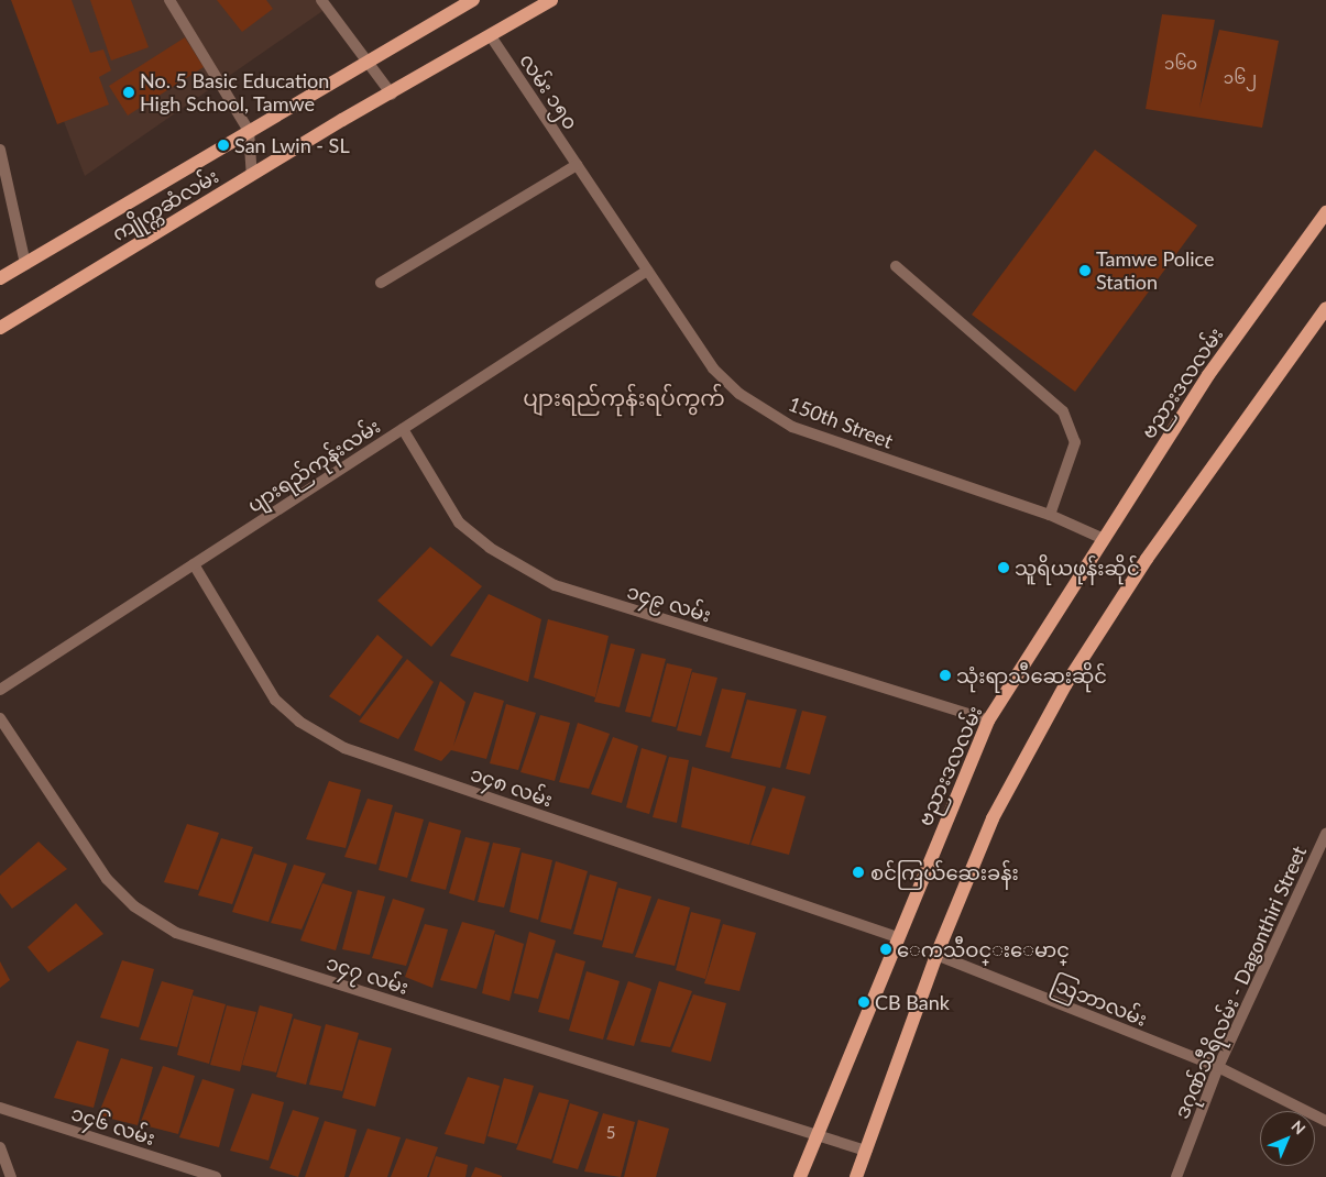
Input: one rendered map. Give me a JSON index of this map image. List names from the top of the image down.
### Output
{
  "streets": {
    "main road": ["ကျိုက္ကဆံလမ်း", "ဗညားဒလလမ်း"],
    "street": [
      "လမ်း ၁၅၀",
      "150th Street",
      "ပျားရည်ကုန်းလမ်း",
      "၁၄၉ လမ်း",
      "၁၄၈ လမ်း",
      "၁၄၇ လမ်း",
      "ဒဂုဏ်သီရိလမ်း - Dagonthiri Street",
      "ဩဘာလမ်း",
      "၁၄၆ လမ်း"
    ]
  },
  "crossings": [
    ["လမ်း ၁၅၀", "ကျိုက္ကဆံလမ်း"],
    ["လမ်း ၁၅၀", "150th Street"],
    ["ဗညားဒလလမ်း", "150th Street"],
    ["ဗညားဒလလမ်း", "၁၄၉ လမ်း"],
    ["ဗညားဒလလမ်း", "၁၄၈ လမ်း"],
    ["ဗညားဒလလမ်း", "၁၄၇ လမ်း"],
    ["150th Street", "ပျားရည်ကုန်းလမ်း"],
    ["ပျားရည်ကုန်းလမ်း", "၁၄၉ လမ်း"],
    ["ပျားရည်ကုန်းလမ်း", "၁၄၈ လမ်း"],
    ["ဒဂုဏ်သီရိလမ်း - Dagonthiri Street", "ဩဘာလမ်း"]
  ],
  "districts": ["ပျားရည်ကုန်းရပ်ကွက်"],
  "places": [
    "No. 5 Basic Education High School, Tamwe",
    "San Lwin - SL",
    "Tamwe Police Station",
    "သူရိယဖုန်းဆိုင်",
    "သုံးရာသီဆေးဆိုင်",
    "စင်ကြယ်ဆေးခန်း",
    "ေကသီဝင္းေမာင္",
    "CB Bank"
  ],
  "house_numbers": ["၁၆၀", "၁၆၂", "5"],
  "north": "top right"
}
